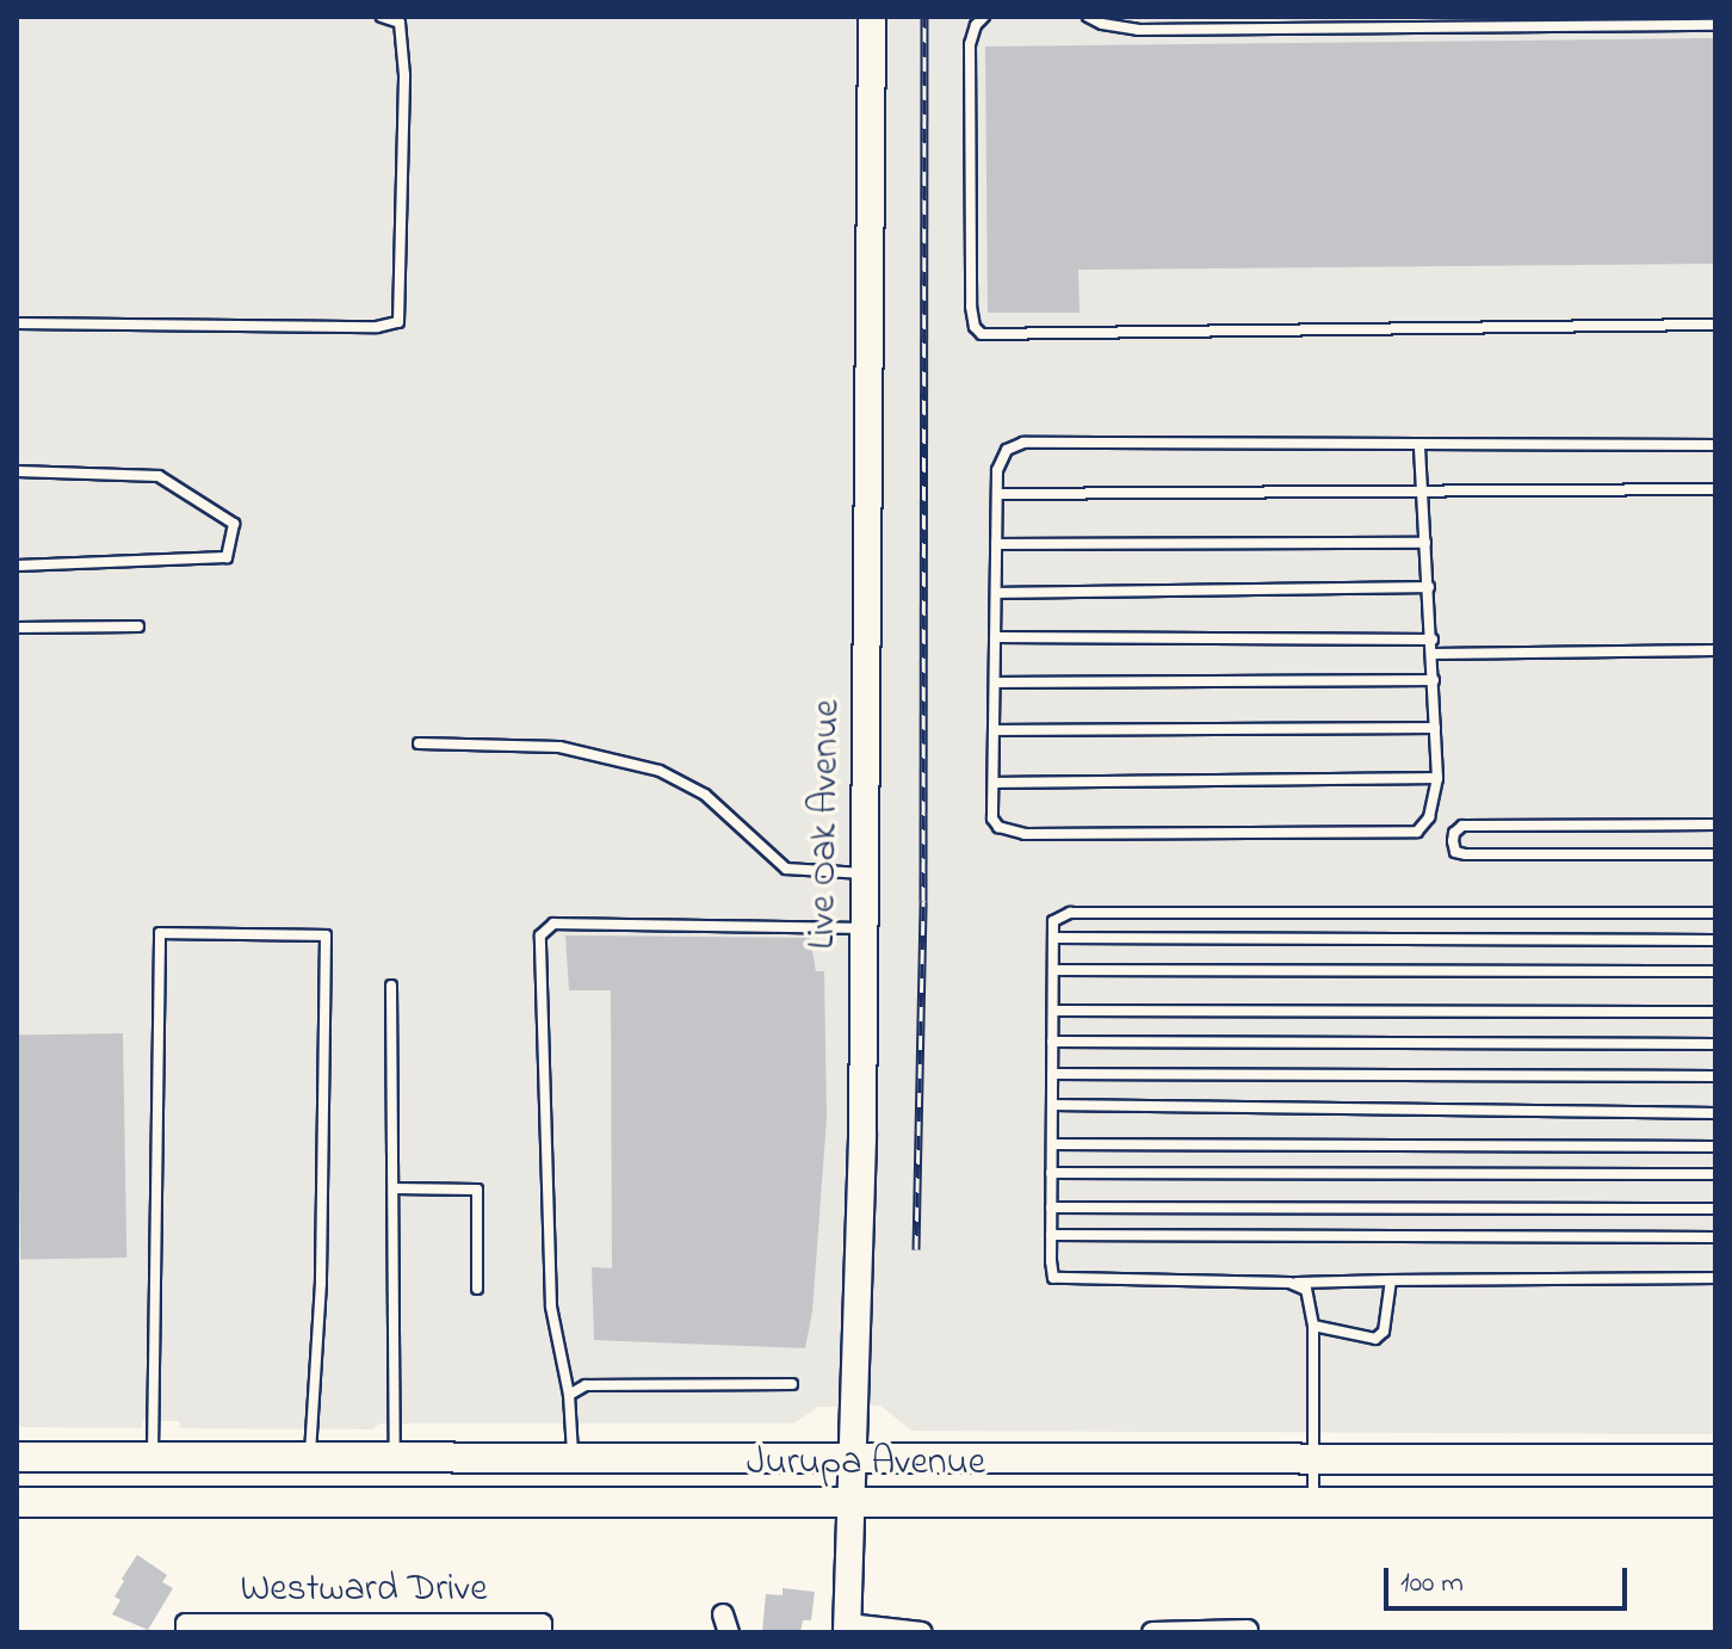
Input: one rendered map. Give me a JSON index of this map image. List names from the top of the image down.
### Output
{
  "streets": {
    "main road": ["Jurupa Avenue"],
    "street": ["Live Oak Avenue", "Westward Drive"]
  },
  "crossings": [
    ["Live Oak Avenue", "Jurupa Avenue"]
  ],
  "scale_bar": "100 m"
}
